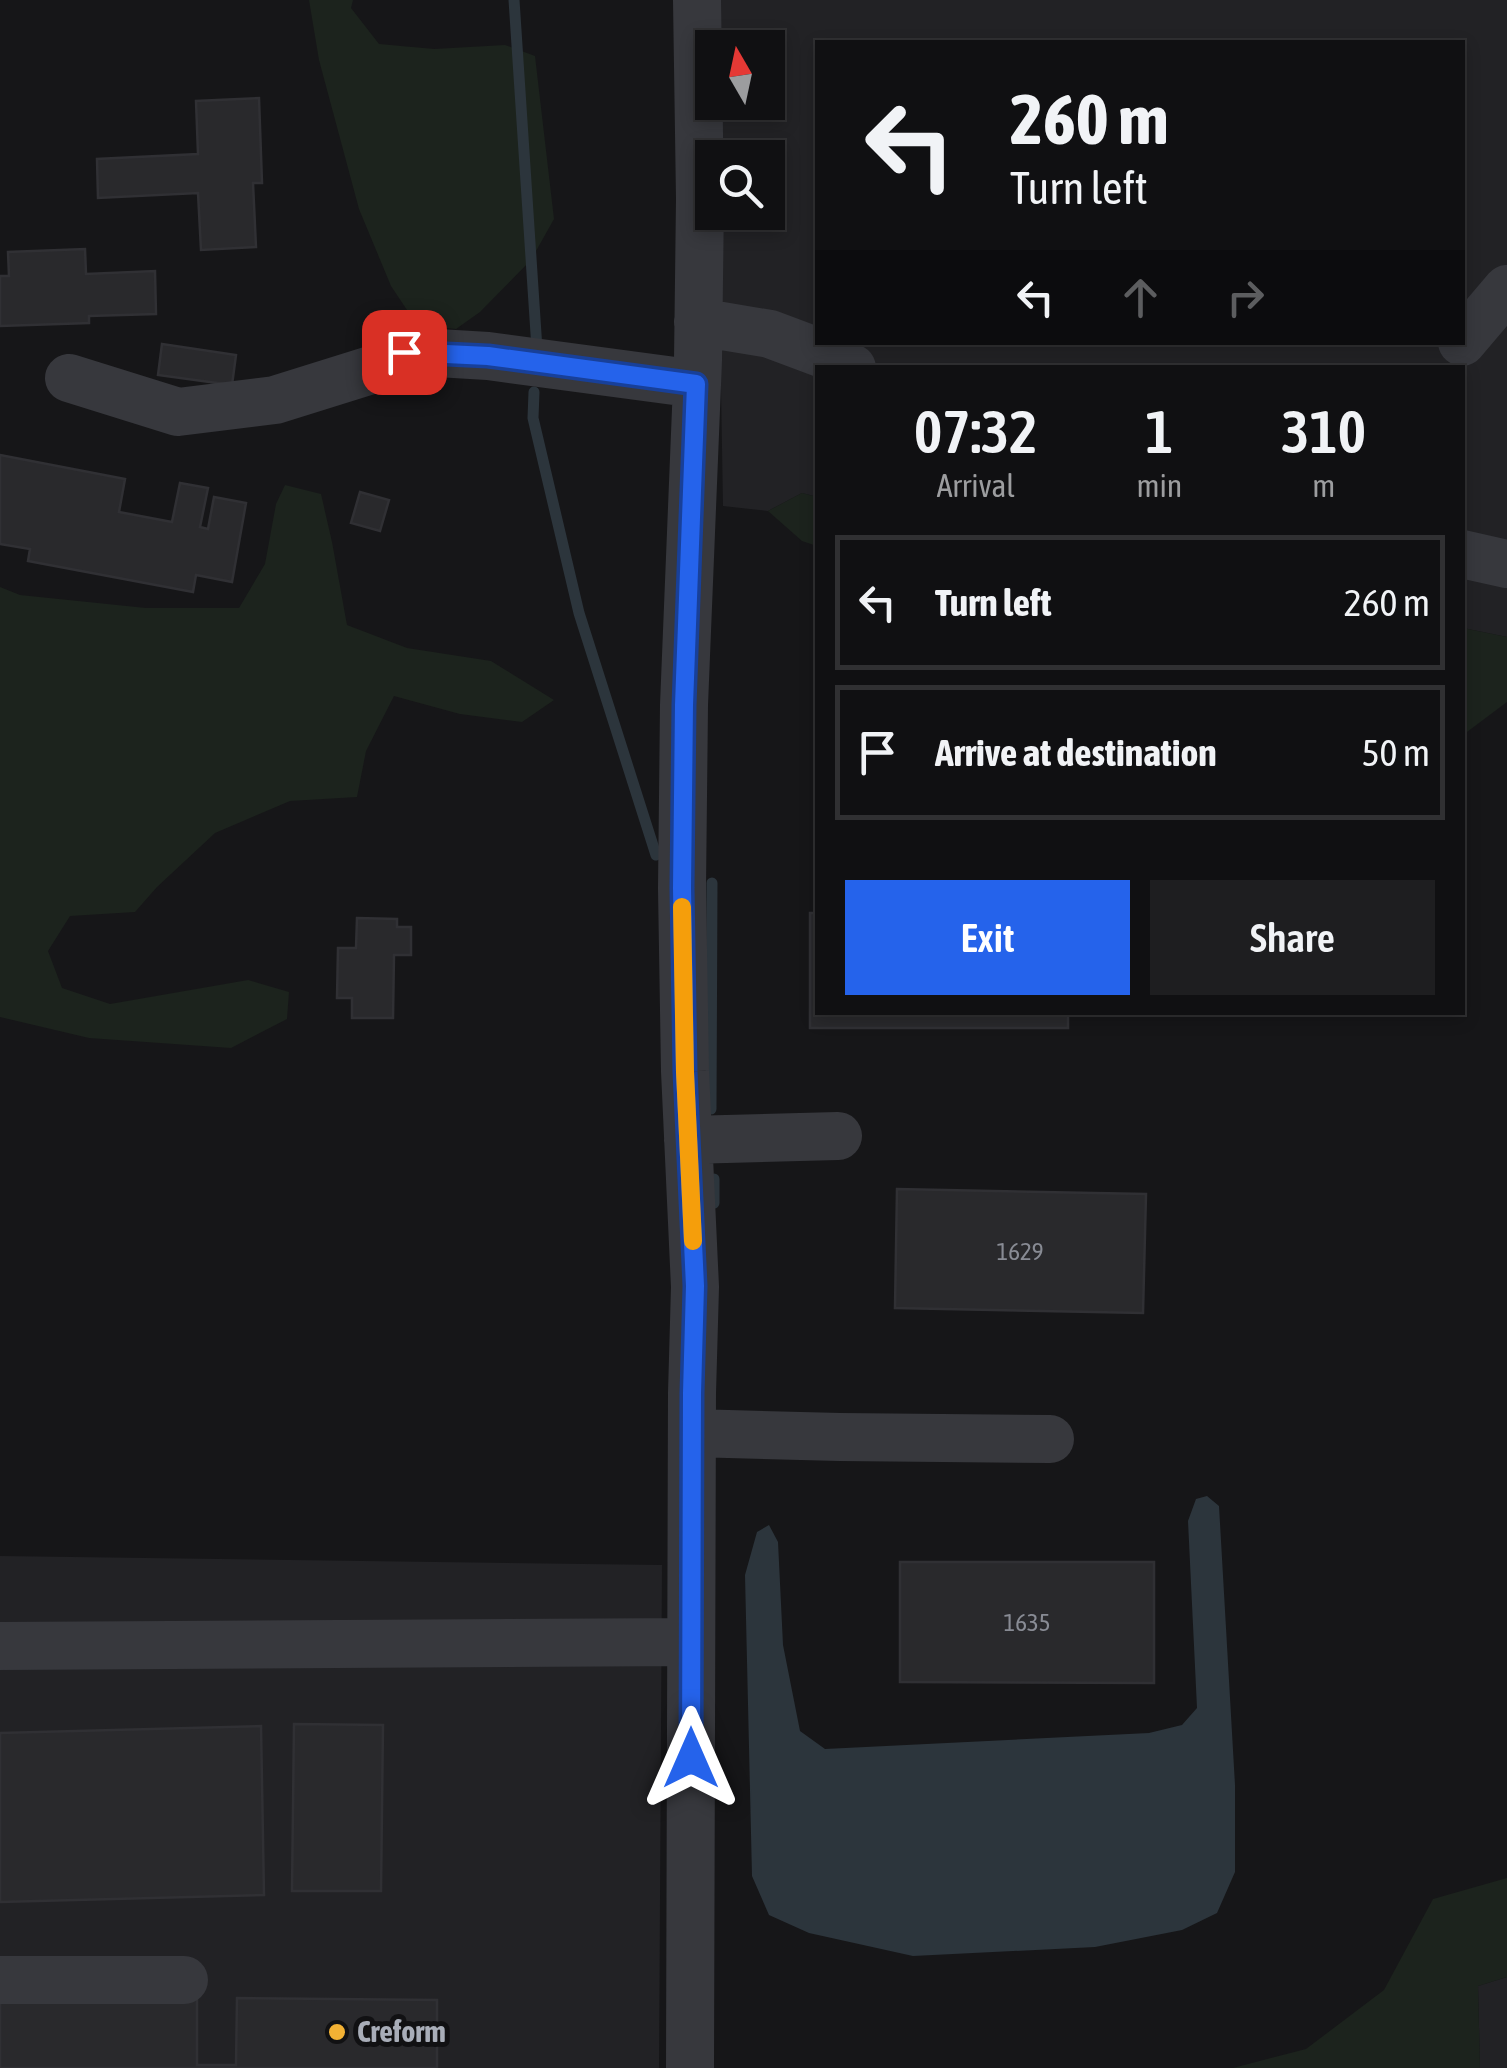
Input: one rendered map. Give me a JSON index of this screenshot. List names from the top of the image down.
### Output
{
  "places": ["Creform"],
  "house_numbers": ["1629", "1635"],
  "north": "top",
  "page": {
    "turn": ["260 m", "Turn left"],
    "eta": [
      "07:32",
      "Arrival",
      "1",
      "min",
      "310",
      "m"
    ],
    "list": [
      {
        "name": "Turn left",
        "value": "260 m"
      },
      {
        "name": "Arrive at destination",
        "value": "50 m"
      }
    ],
    "buttons": ["Exit", "Share"]
  }
}
